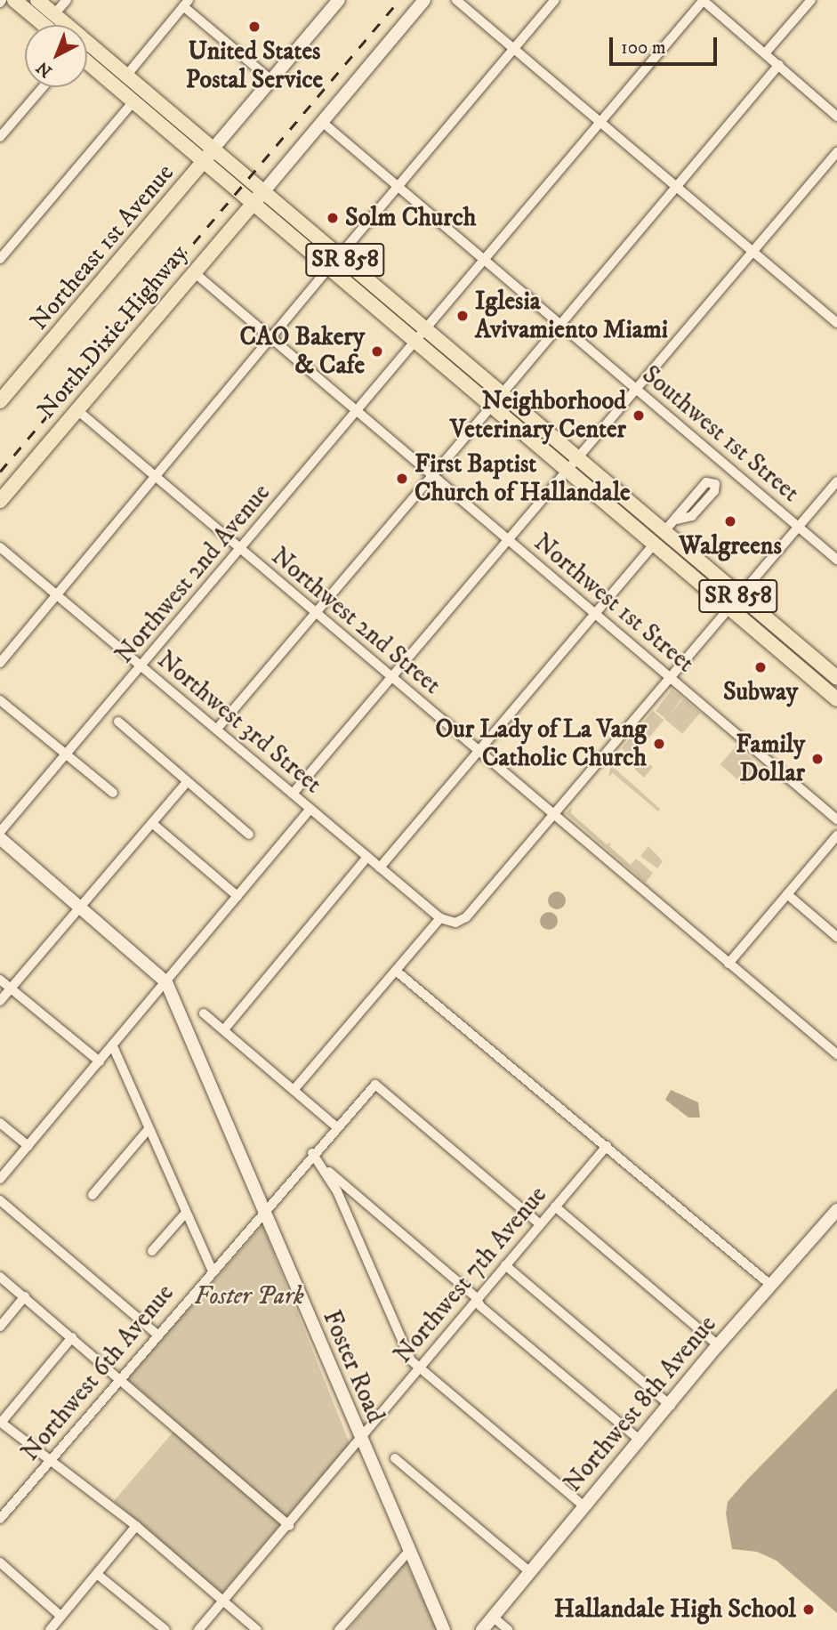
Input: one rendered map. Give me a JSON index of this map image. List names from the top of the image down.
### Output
{
  "streets": {
    "main road": ["Northeast 1st Avenue", "SR 858", "North Dixie Highway"],
    "street": [
      "Southwest 1st Street",
      "Northwest 2nd Avenue",
      "Northwest 1st Street",
      "Northwest 2nd Street",
      "Northwest 3rd Street",
      "Northwest 7th Avenue",
      "Foster Road",
      "Northwest 6th Avenue",
      "Northwest 8th Avenue"
    ]
  },
  "crossings": [
    ["Northeast 1st Avenue", "SR 858"],
    ["SR 858", "North Dixie Highway"],
    ["SR 858", "Northwest 2nd Avenue"],
    ["North Dixie Highway", "Northwest 1st Street"],
    ["North Dixie Highway", "Northwest 2nd Street"],
    ["Southwest 1st Street", "Northwest 2nd Avenue"],
    ["Northwest 2nd Avenue", "Northwest 1st Street"],
    ["Northwest 2nd Avenue", "Northwest 2nd Street"],
    ["Northwest 2nd Avenue", "Northwest 3rd Street"],
    ["Northwest 2nd Street", "Northwest 3rd Street"],
    ["Northwest 7th Avenue", "Foster Road"],
    ["Northwest 7th Avenue", "Northwest 6th Avenue"],
    ["Foster Road", "Northwest 6th Avenue"]
  ],
  "parks": ["Foster Park"],
  "places": [
    "United States Postal Service",
    "Solm Church",
    "Iglesia Avivamiento Miami",
    "CAO Bakery & Cafe",
    "Neighborhood Veterinary Center",
    "First Baptist Church of Hallandale",
    "Walgreens",
    "Subway",
    "Our Lady of La Vang Catholic Church",
    "Family Dollar",
    "Hallandale High School"
  ],
  "scale_bar": "100 m",
  "north": "bottom left"
}
